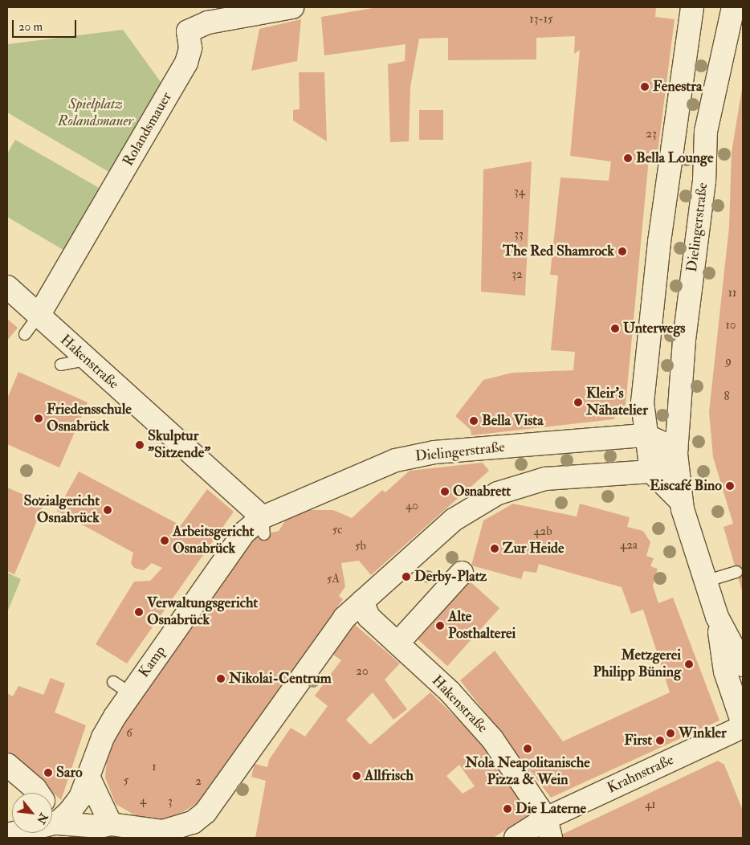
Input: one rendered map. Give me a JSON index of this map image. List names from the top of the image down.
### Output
{
  "streets": {
    "street": [
      "Rolandsmauer",
      "Dielingerstraße",
      "Hakenstraße",
      "Kamp",
      "Krahnstraße"
    ]
  },
  "crossings": [
    ["Rolandsmauer", "Hakenstraße"],
    ["Dielingerstraße", "Hakenstraße"],
    ["Dielingerstraße", "Kamp"],
    ["Dielingerstraße", "Krahnstraße"],
    ["Hakenstraße", "Kamp"],
    ["Hakenstraße", "Krahnstraße"]
  ],
  "parks": ["Spielplatz Rolandsmauer"],
  "places": [
    "Fenestra",
    "Bella Lounge",
    "The Red Shamrock",
    "Unterwegs",
    "Kleir's Nähatelier",
    "Friedensschule Osnabrück",
    "Bella Vista",
    "Skulptur \"Sitzende\"",
    "Eiscafé Bino",
    "Osnabrett",
    "Sozialgericht Osnabrück",
    "Arbeitsgericht Osnabrück",
    "Zur Heide",
    "Derby-Platz",
    "Verwaltungsgericht Osnabrück",
    "Alte Posthalterei",
    "Metzgerei Philipp Büning",
    "Nikolai-Centrum",
    "Winkler",
    "First",
    "Nola Neapolitanische Pizza & Wein",
    "Saro",
    "Allfrisch",
    "Die Laterne"
  ],
  "house_numbers": [
    "13-15",
    "23",
    "34",
    "33",
    "32",
    "11",
    "10",
    "9",
    "8",
    "40",
    "5c",
    "42b",
    "42a",
    "5b",
    "5A",
    "20",
    "6",
    "1",
    "5",
    "2",
    "4",
    "3",
    "41"
  ],
  "scale_bar": "20 m",
  "north": "bottom right"
}
